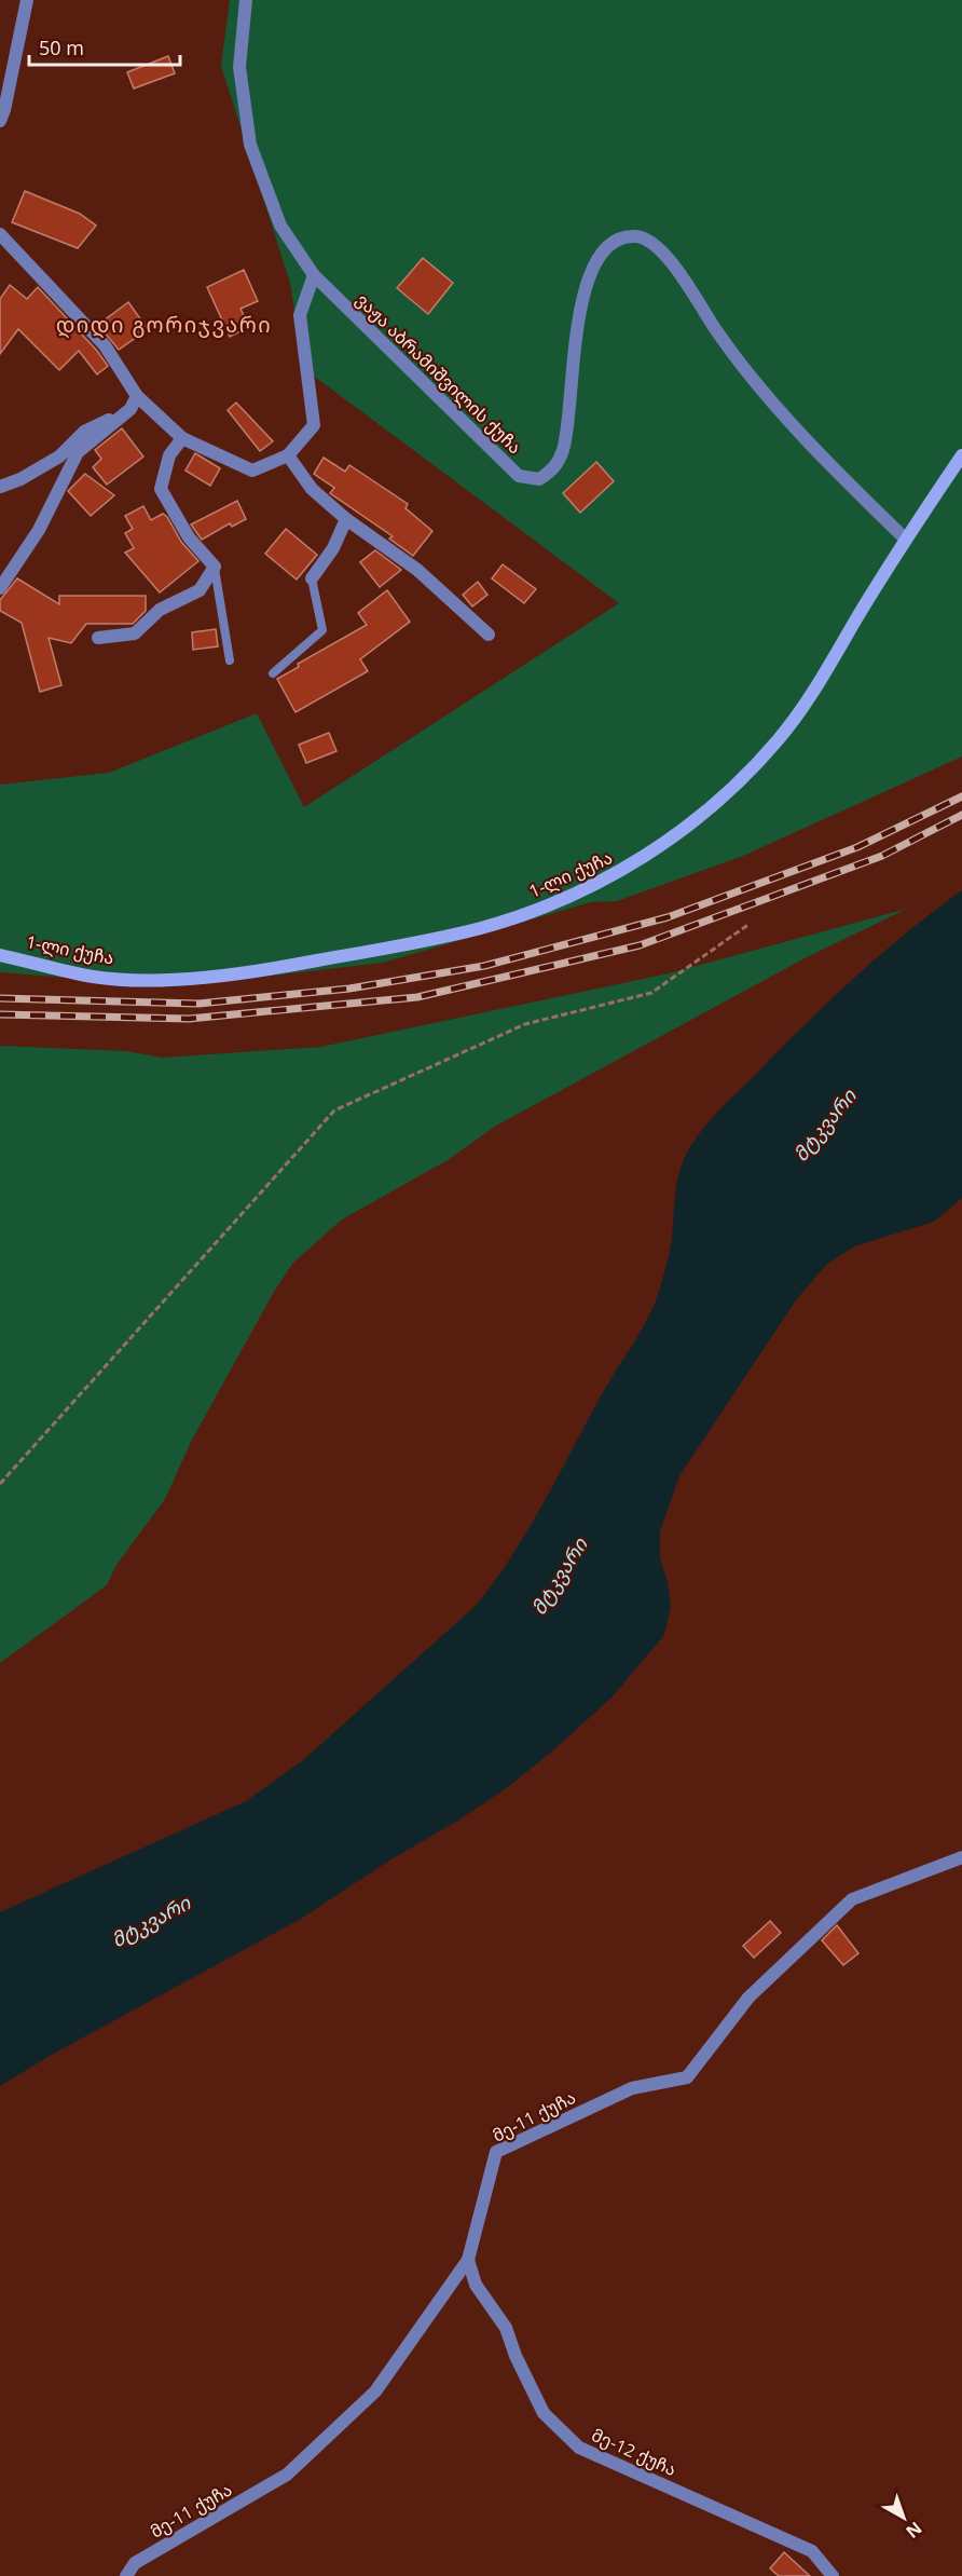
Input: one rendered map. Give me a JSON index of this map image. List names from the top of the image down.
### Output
{
  "streets": {
    "main road": ["1-ლი ქუჩა"],
    "street": ["ვაჟა აბრამიშვილის ქუჩა", "მე-11 ქუჩა", "მე-12 ქუჩა"]
  },
  "crossings": [
    ["ვაჟა აბრამიშვილის ქუჩა", "1-ლი ქუჩა"],
    ["მე-11 ქუჩა", "მე-12 ქუჩა"]
  ],
  "districts": ["დიდი გორიჯვარი"],
  "water": ["მტკვარი"],
  "scale_bar": "50 m",
  "north": "bottom right"
}
